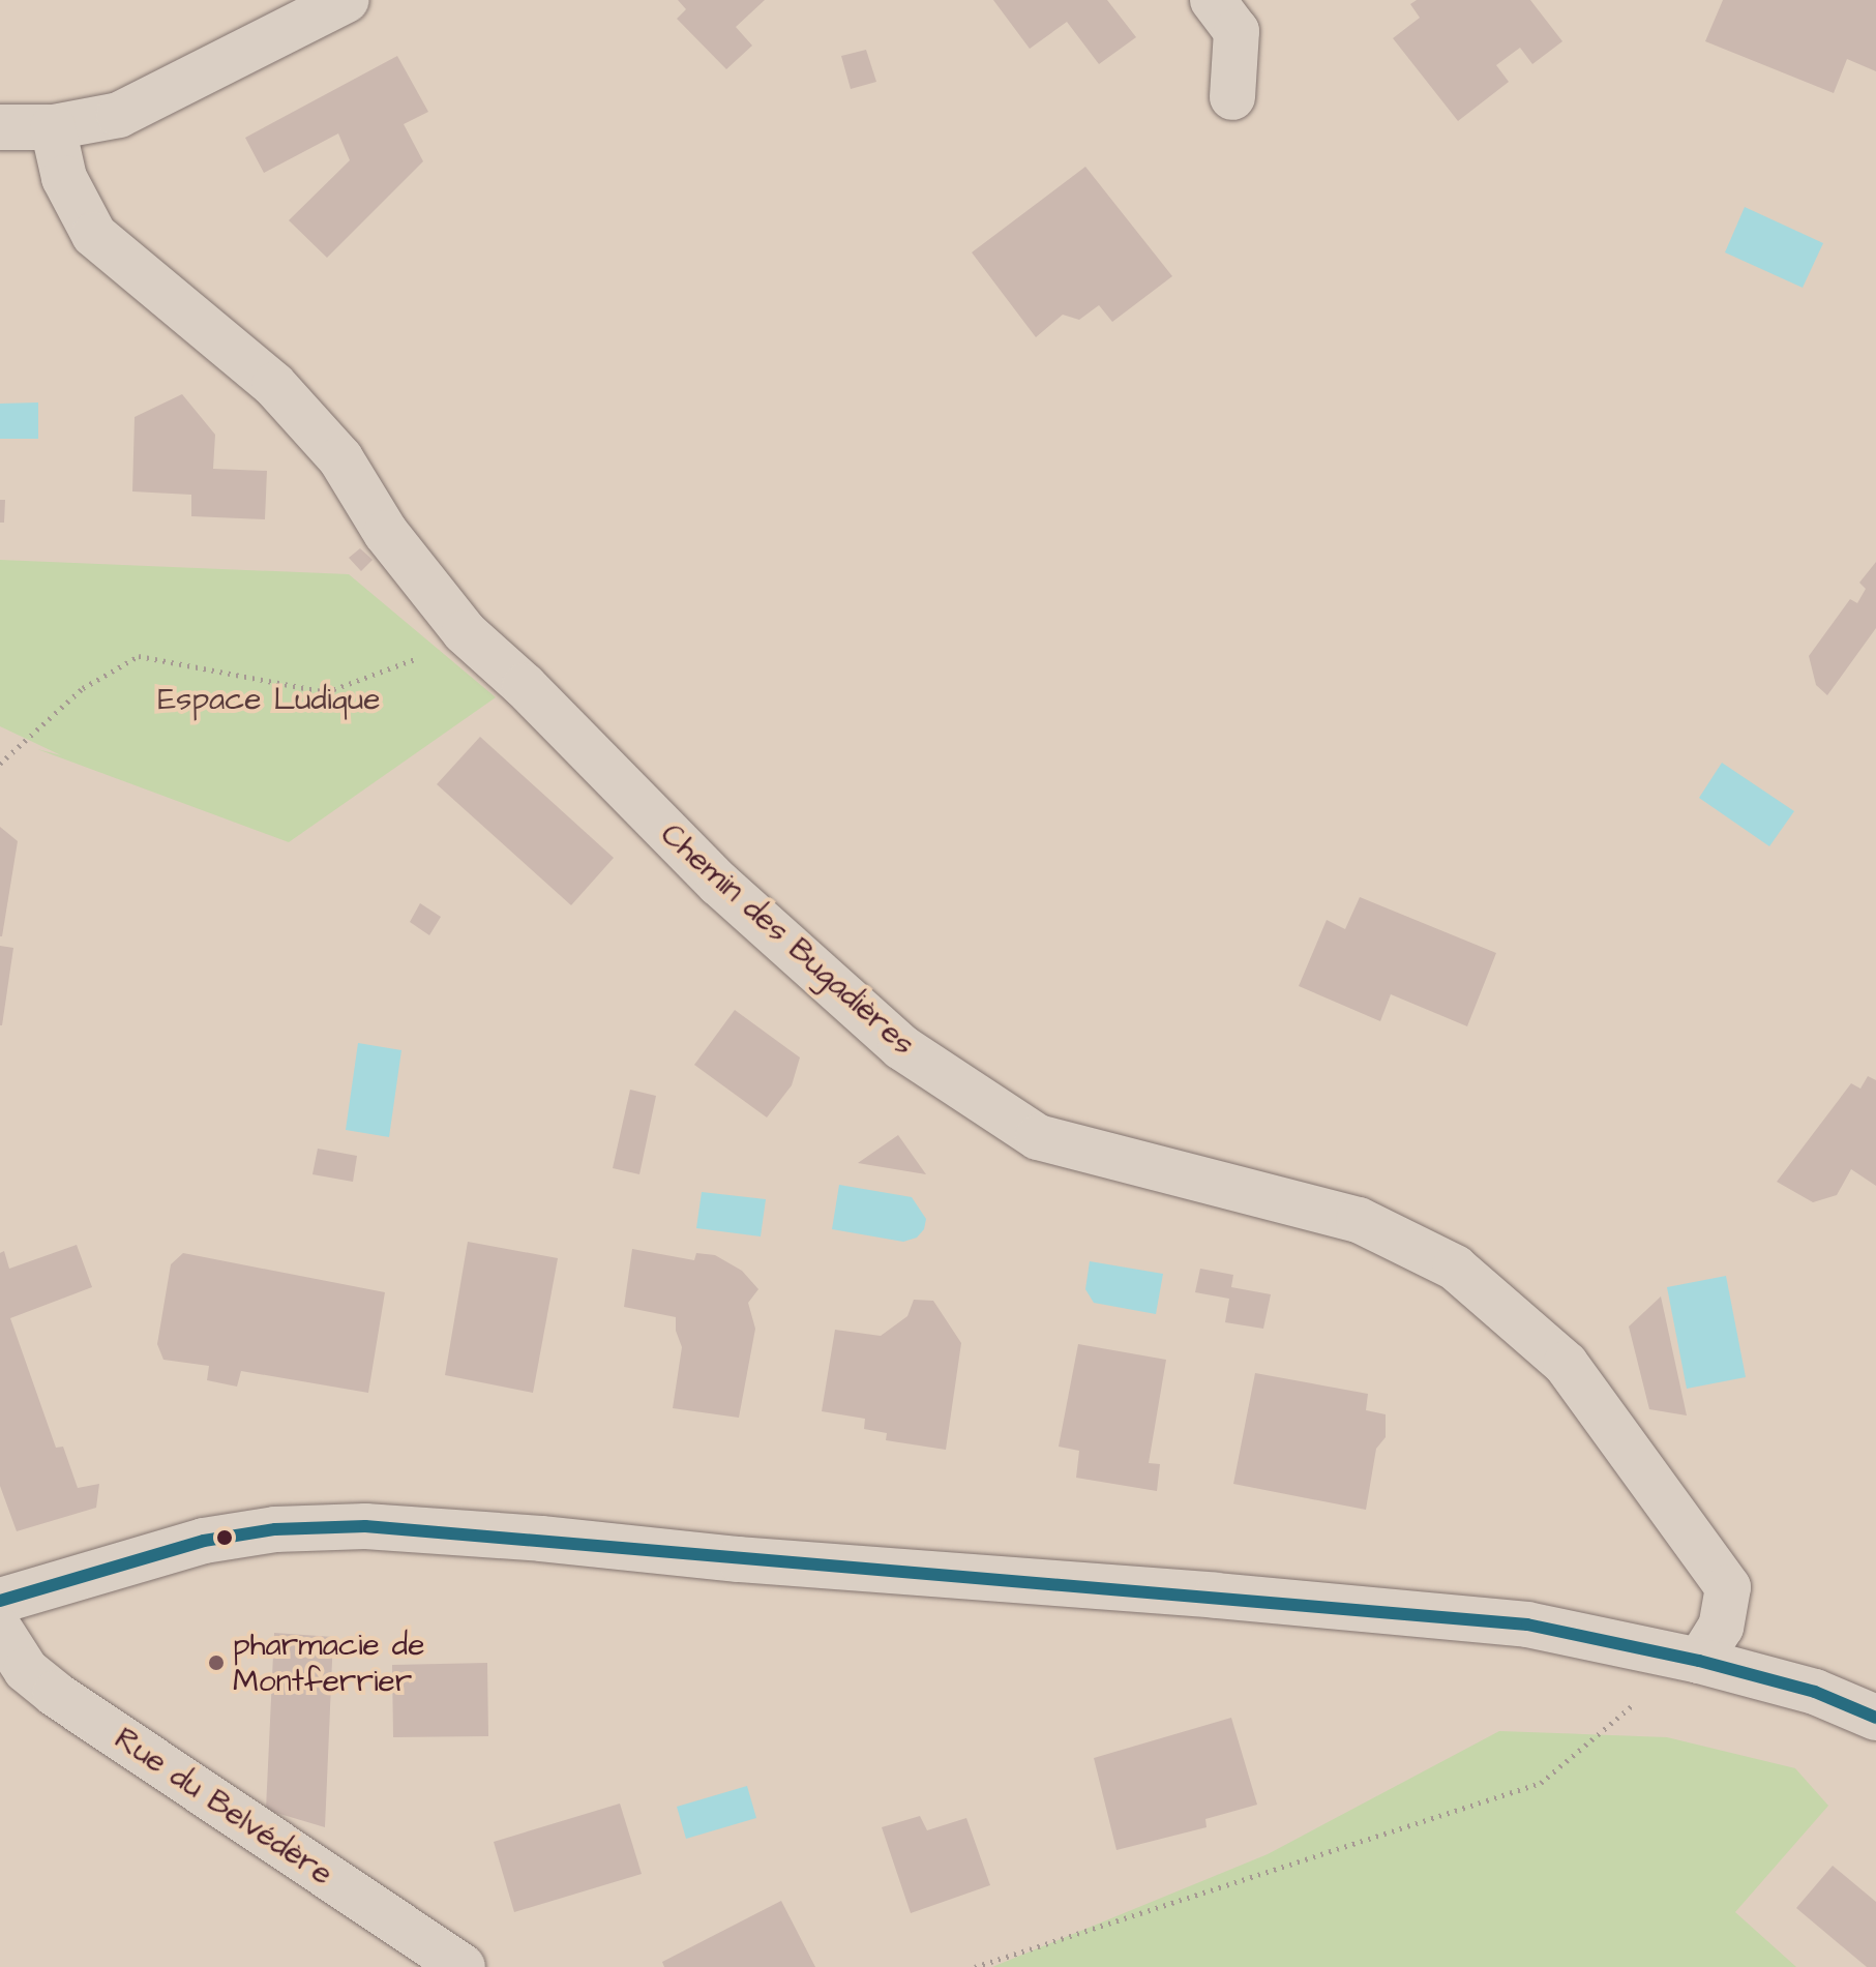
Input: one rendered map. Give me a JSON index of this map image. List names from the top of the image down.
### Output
{
  "streets": {
    "street": ["Chemin des Bugadières", "Rue du Belvédère"]
  },
  "parks": ["Espace Ludique"],
  "places": ["pharmacie de Montferrier"]
}
